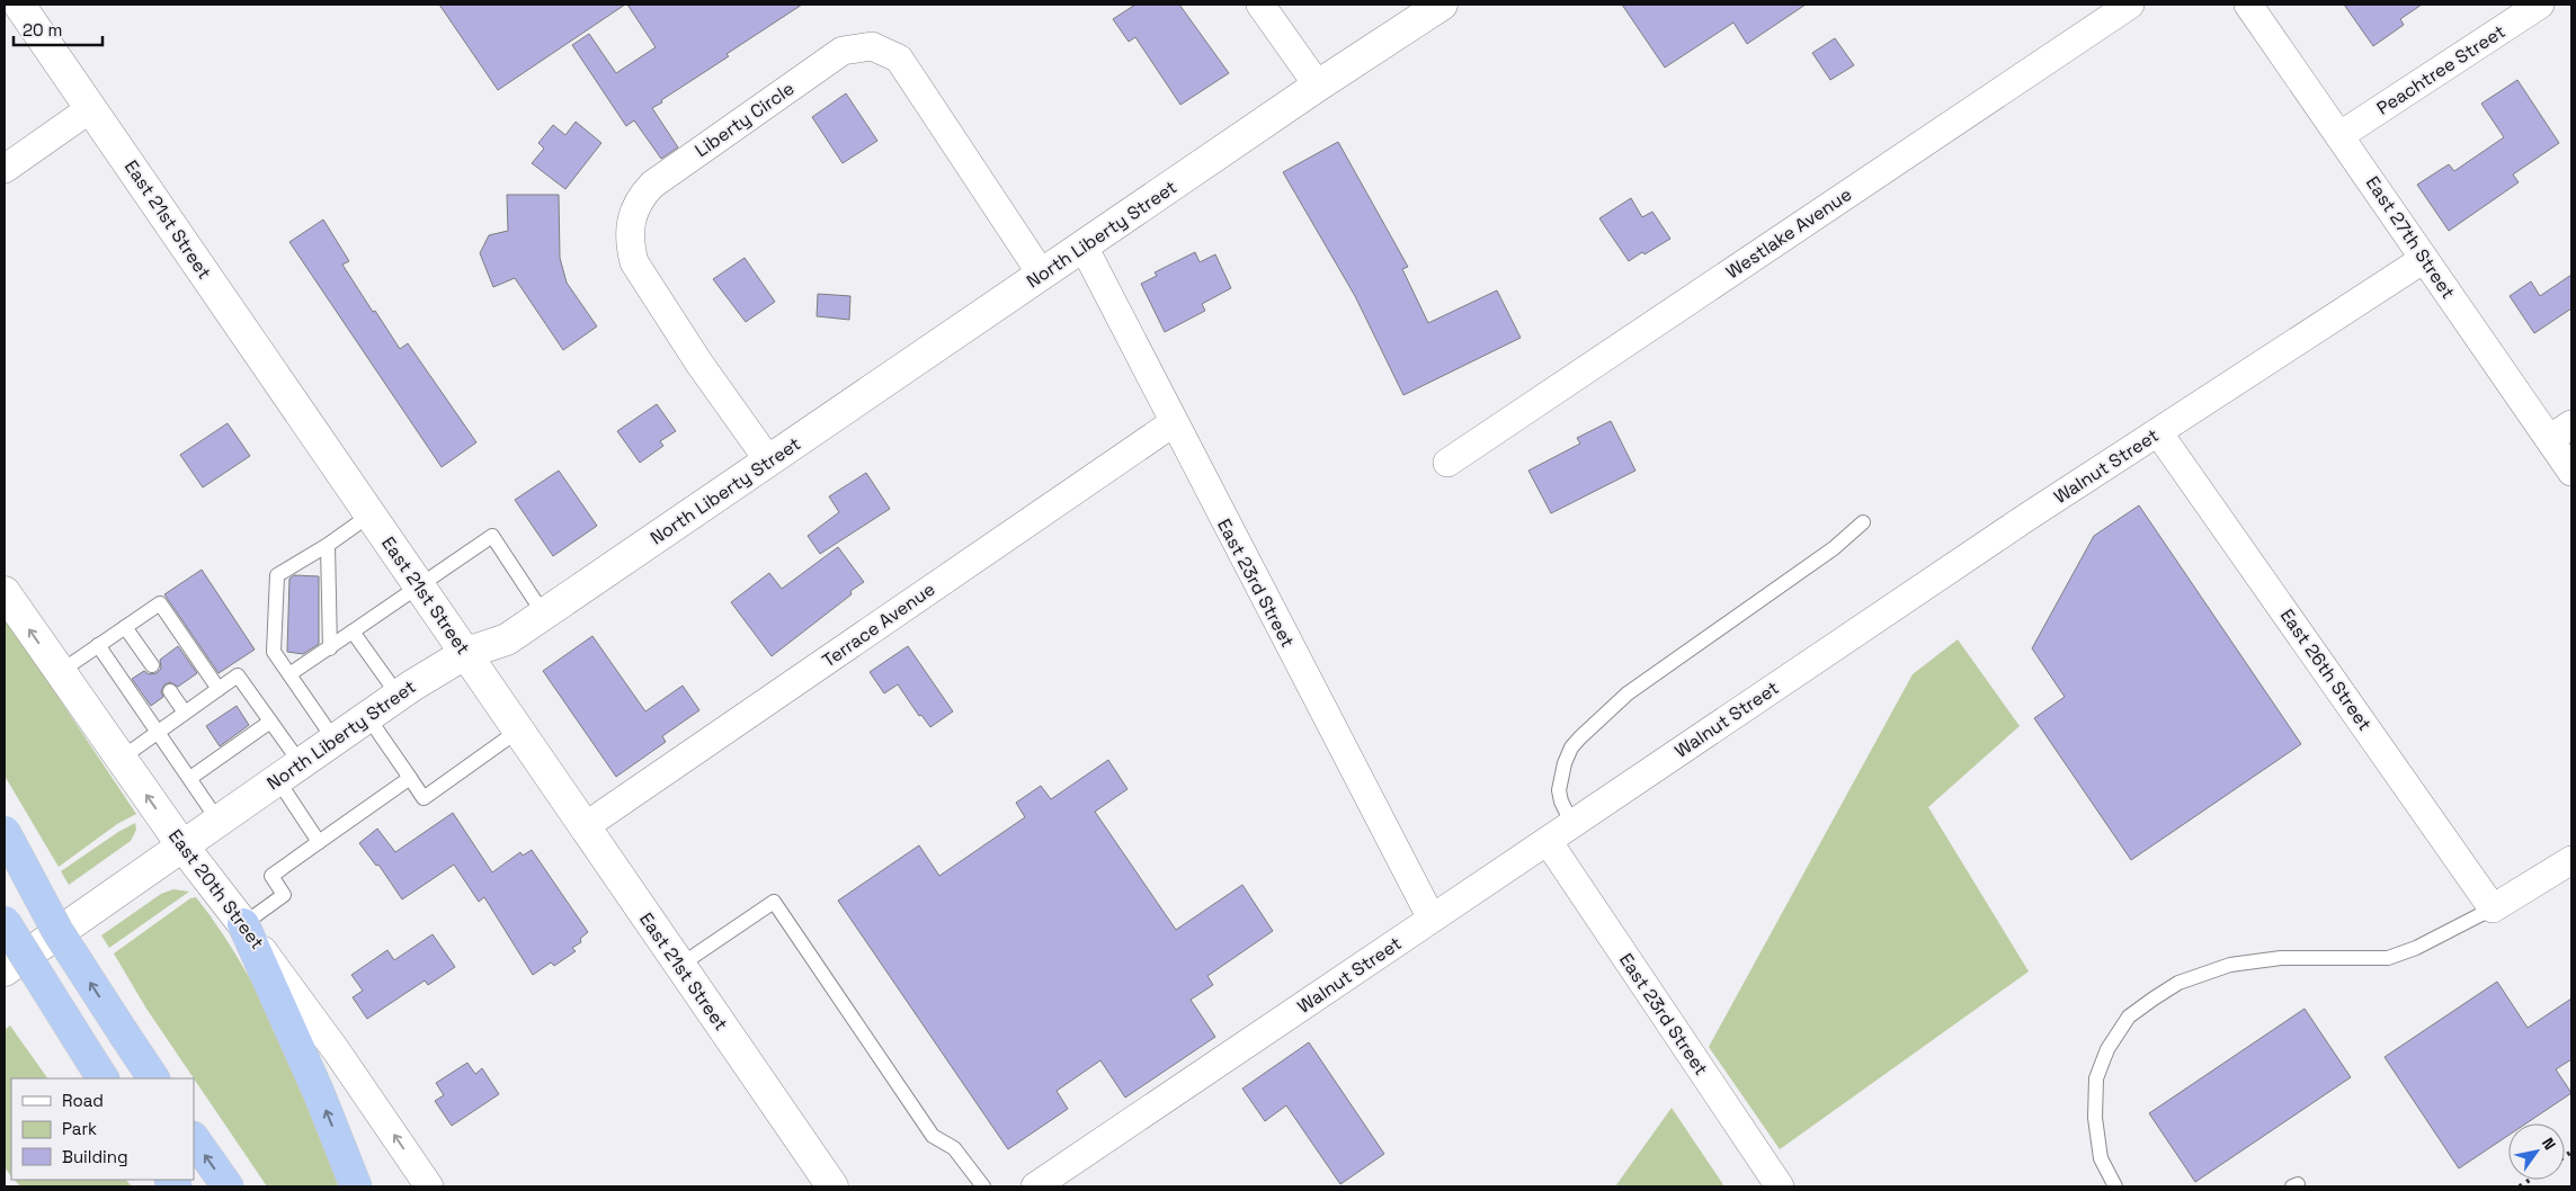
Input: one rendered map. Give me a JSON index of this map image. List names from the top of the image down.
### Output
{
  "streets": {
    "street": [
      "Peachtree Street",
      "Liberty Circle",
      "East 21st Street",
      "Westlake Avenue",
      "North Liberty Street",
      "East 27th Street",
      "Walnut Street",
      "East 23rd Street",
      "Terrace Avenue",
      "East 26th Street",
      "East 20th Street"
    ]
  },
  "crossings": [
    ["Peachtree Street", "East 27th Street"],
    ["Liberty Circle", "North Liberty Street"],
    ["East 21st Street", "North Liberty Street"],
    ["East 21st Street", "Terrace Avenue"],
    ["North Liberty Street", "East 23rd Street"],
    ["North Liberty Street", "East 20th Street"],
    ["East 27th Street", "Walnut Street"],
    ["Walnut Street", "East 23rd Street"],
    ["Walnut Street", "East 26th Street"],
    ["East 23rd Street", "Terrace Avenue"]
  ],
  "one_way": ["East 20th Street"],
  "legend": ["Road", "Park", "Building"],
  "scale_bar": "20 m",
  "north": "top right"
}
